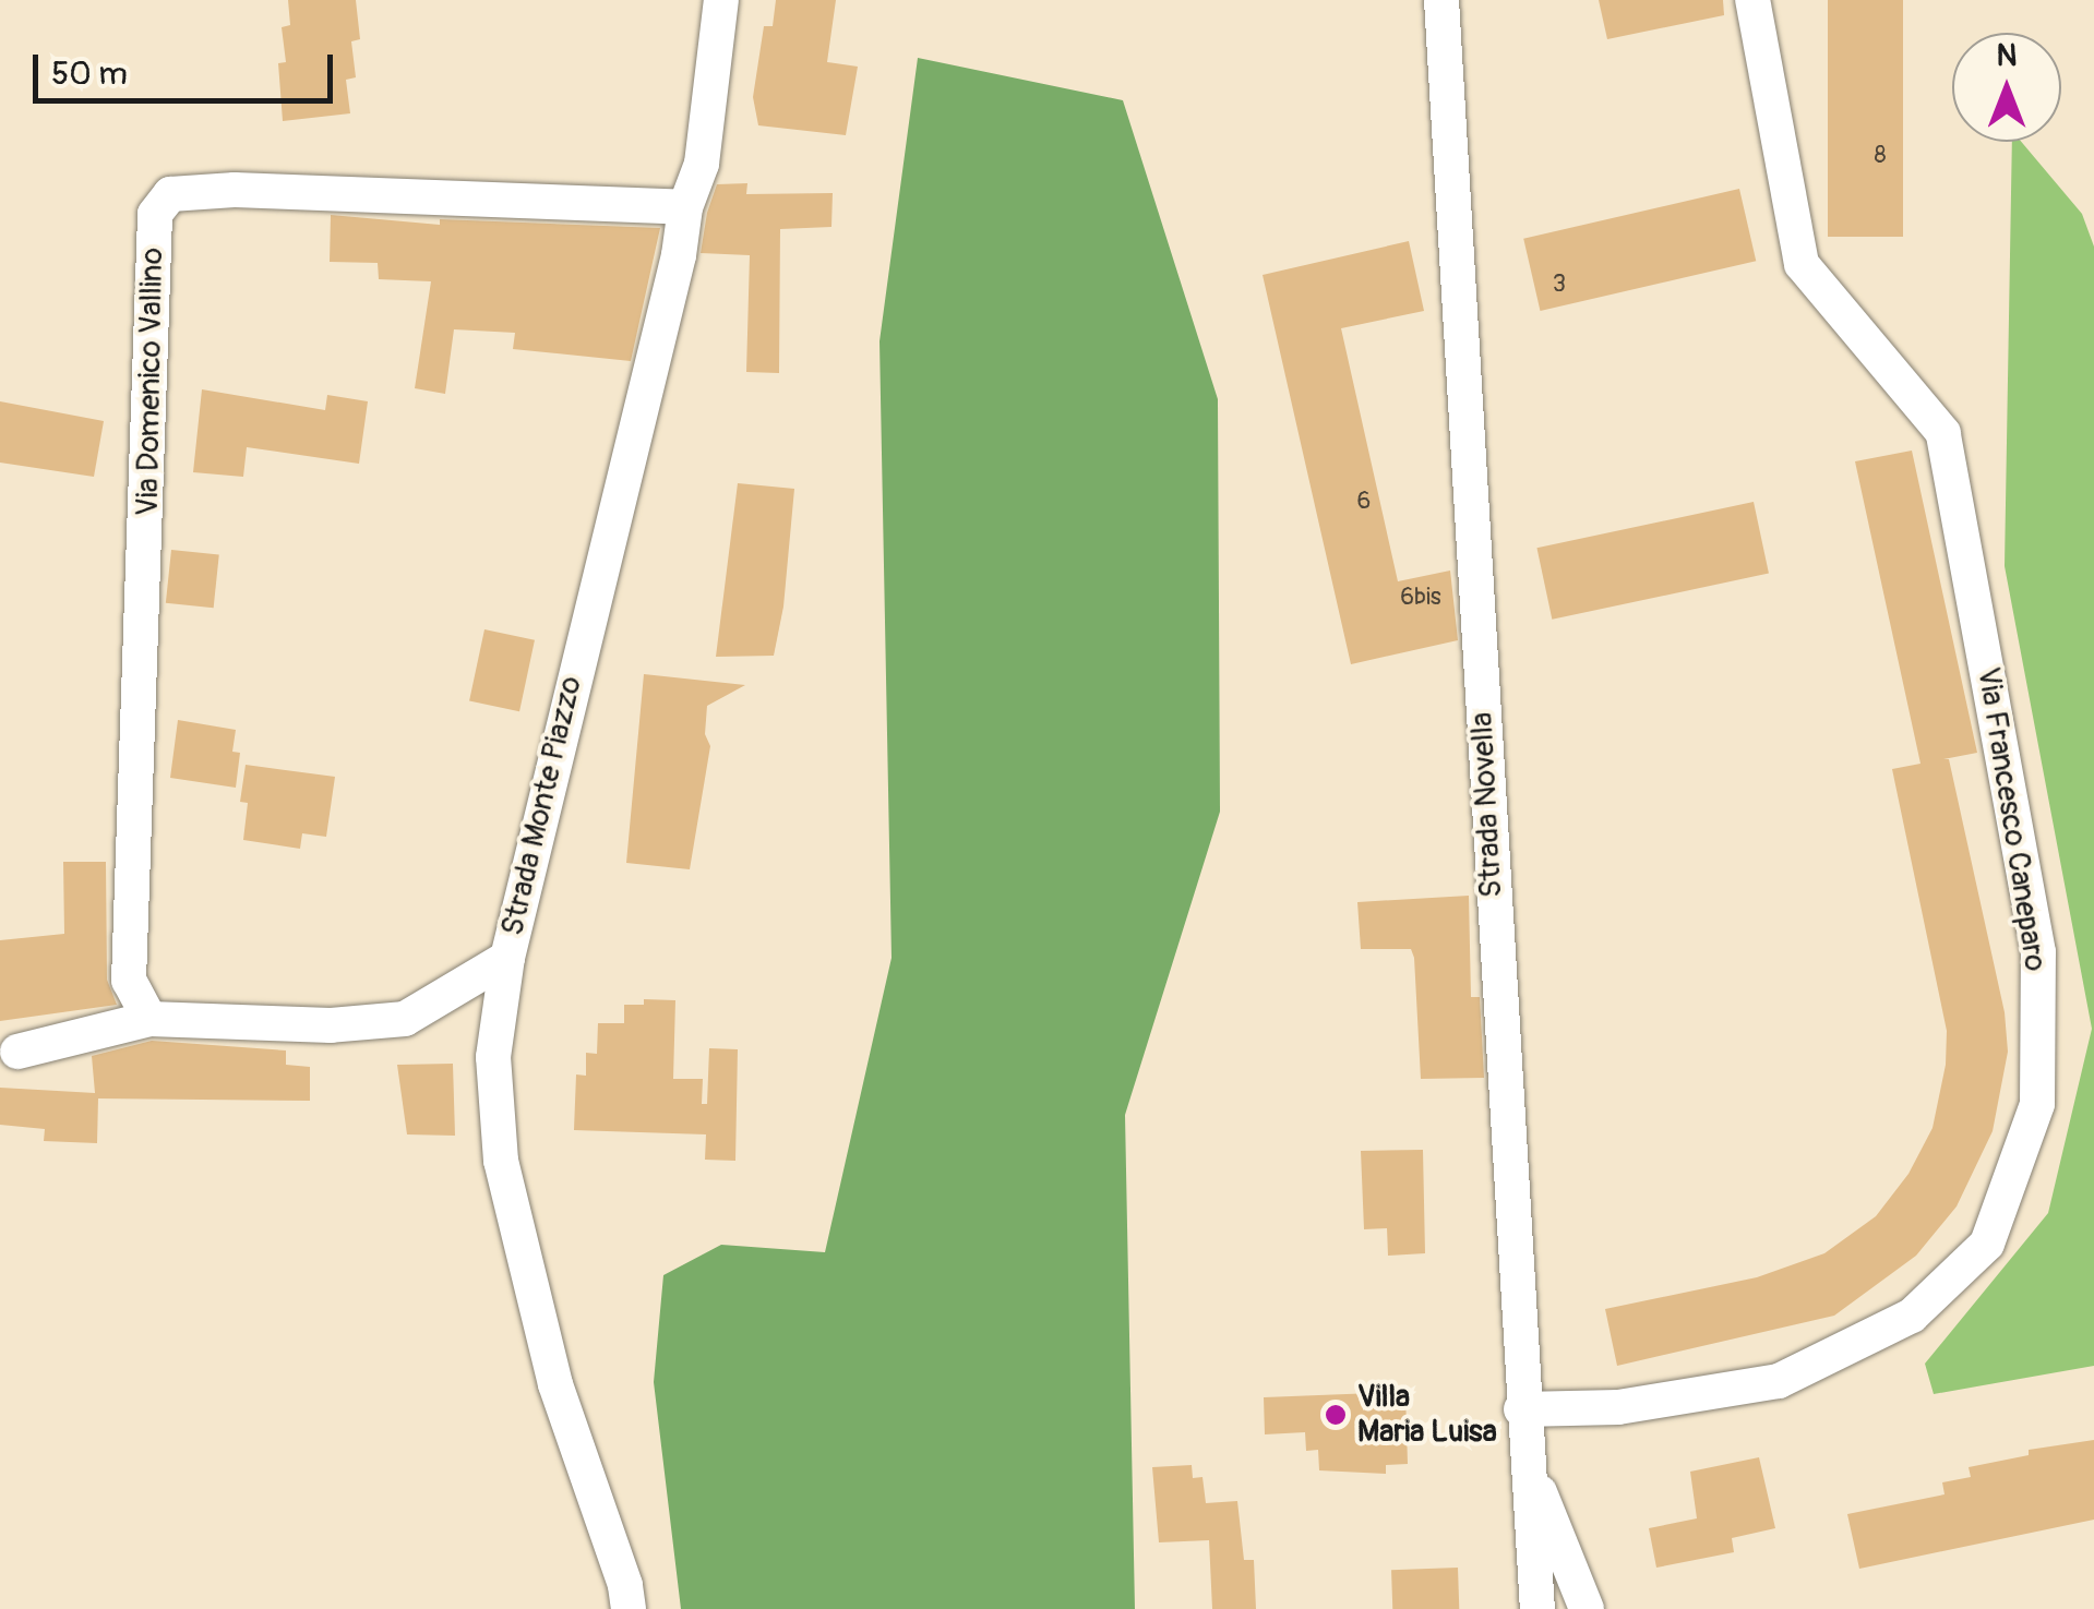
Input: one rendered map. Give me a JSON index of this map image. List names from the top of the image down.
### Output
{
  "streets": {
    "street": [
      "Via Domenico Vallino",
      "Strada Novella",
      "Strada Monte Piazzo",
      "Via Francesco Caneparo"
    ]
  },
  "crossings": [
    ["Via Domenico Vallino", "Strada Monte Piazzo"],
    ["Strada Novella", "Via Francesco Caneparo"]
  ],
  "places": ["Villa Maria Luisa"],
  "house_numbers": [
    "8",
    "3",
    "6",
    "6bis"
  ],
  "scale_bar": "50 m",
  "north": "top"
}
